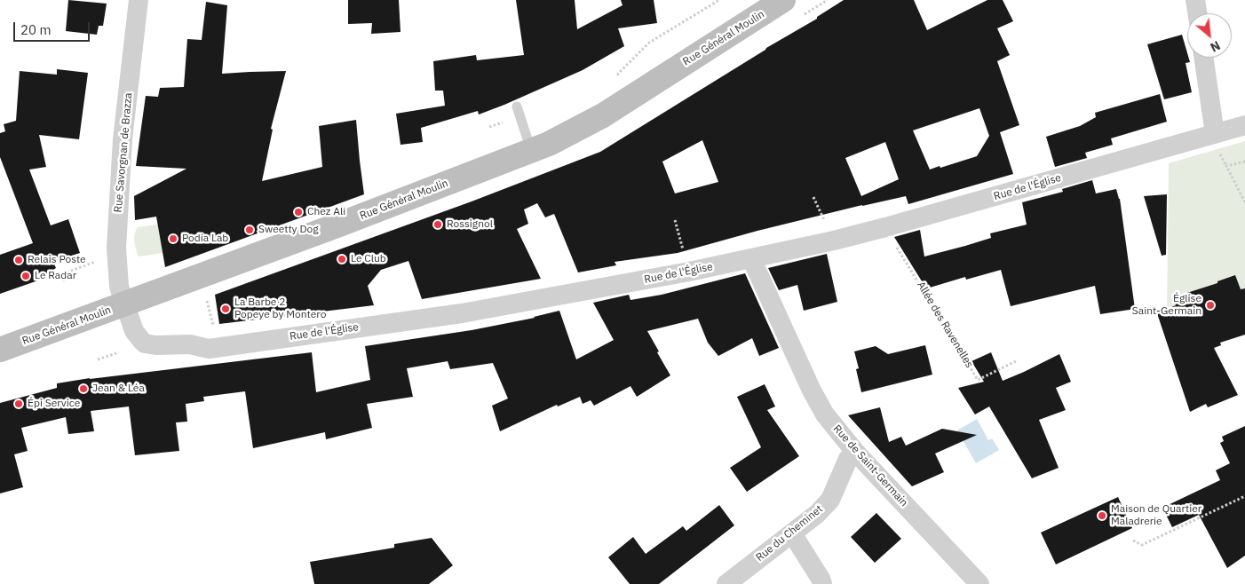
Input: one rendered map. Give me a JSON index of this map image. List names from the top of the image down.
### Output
{
  "streets": {
    "main road": ["Rue Général Moulin"],
    "street": [
      "Rue Savorgnan de Brazza",
      "Rue de l'Église",
      "Rue de Saint-Germain",
      "Rue du Cheminet"
    ],
    "path": ["Allée des Ravenelles"]
  },
  "crossings": [
    ["Rue Général Moulin", "Rue Savorgnan de Brazza"],
    ["Rue Général Moulin", "Rue de l'Église"],
    ["Rue Savorgnan de Brazza", "Rue de l'Église"],
    ["Rue de l'Église", "Rue de Saint-Germain"],
    ["Rue de Saint-Germain", "Rue du Cheminet"]
  ],
  "places": [
    "Chez Ali",
    "Rossignol",
    "Sweetty Dog",
    "Podia Lab",
    "Le Club",
    "Relais Poste",
    "Le Radar",
    "Église Saint-Germain",
    "La Barbe 2 Popeye by Montero",
    "Jean & Léa",
    "Épi Service",
    "Maison de Quartier Maladrerie"
  ],
  "scale_bar": "20 m",
  "north": "bottom right"
}
